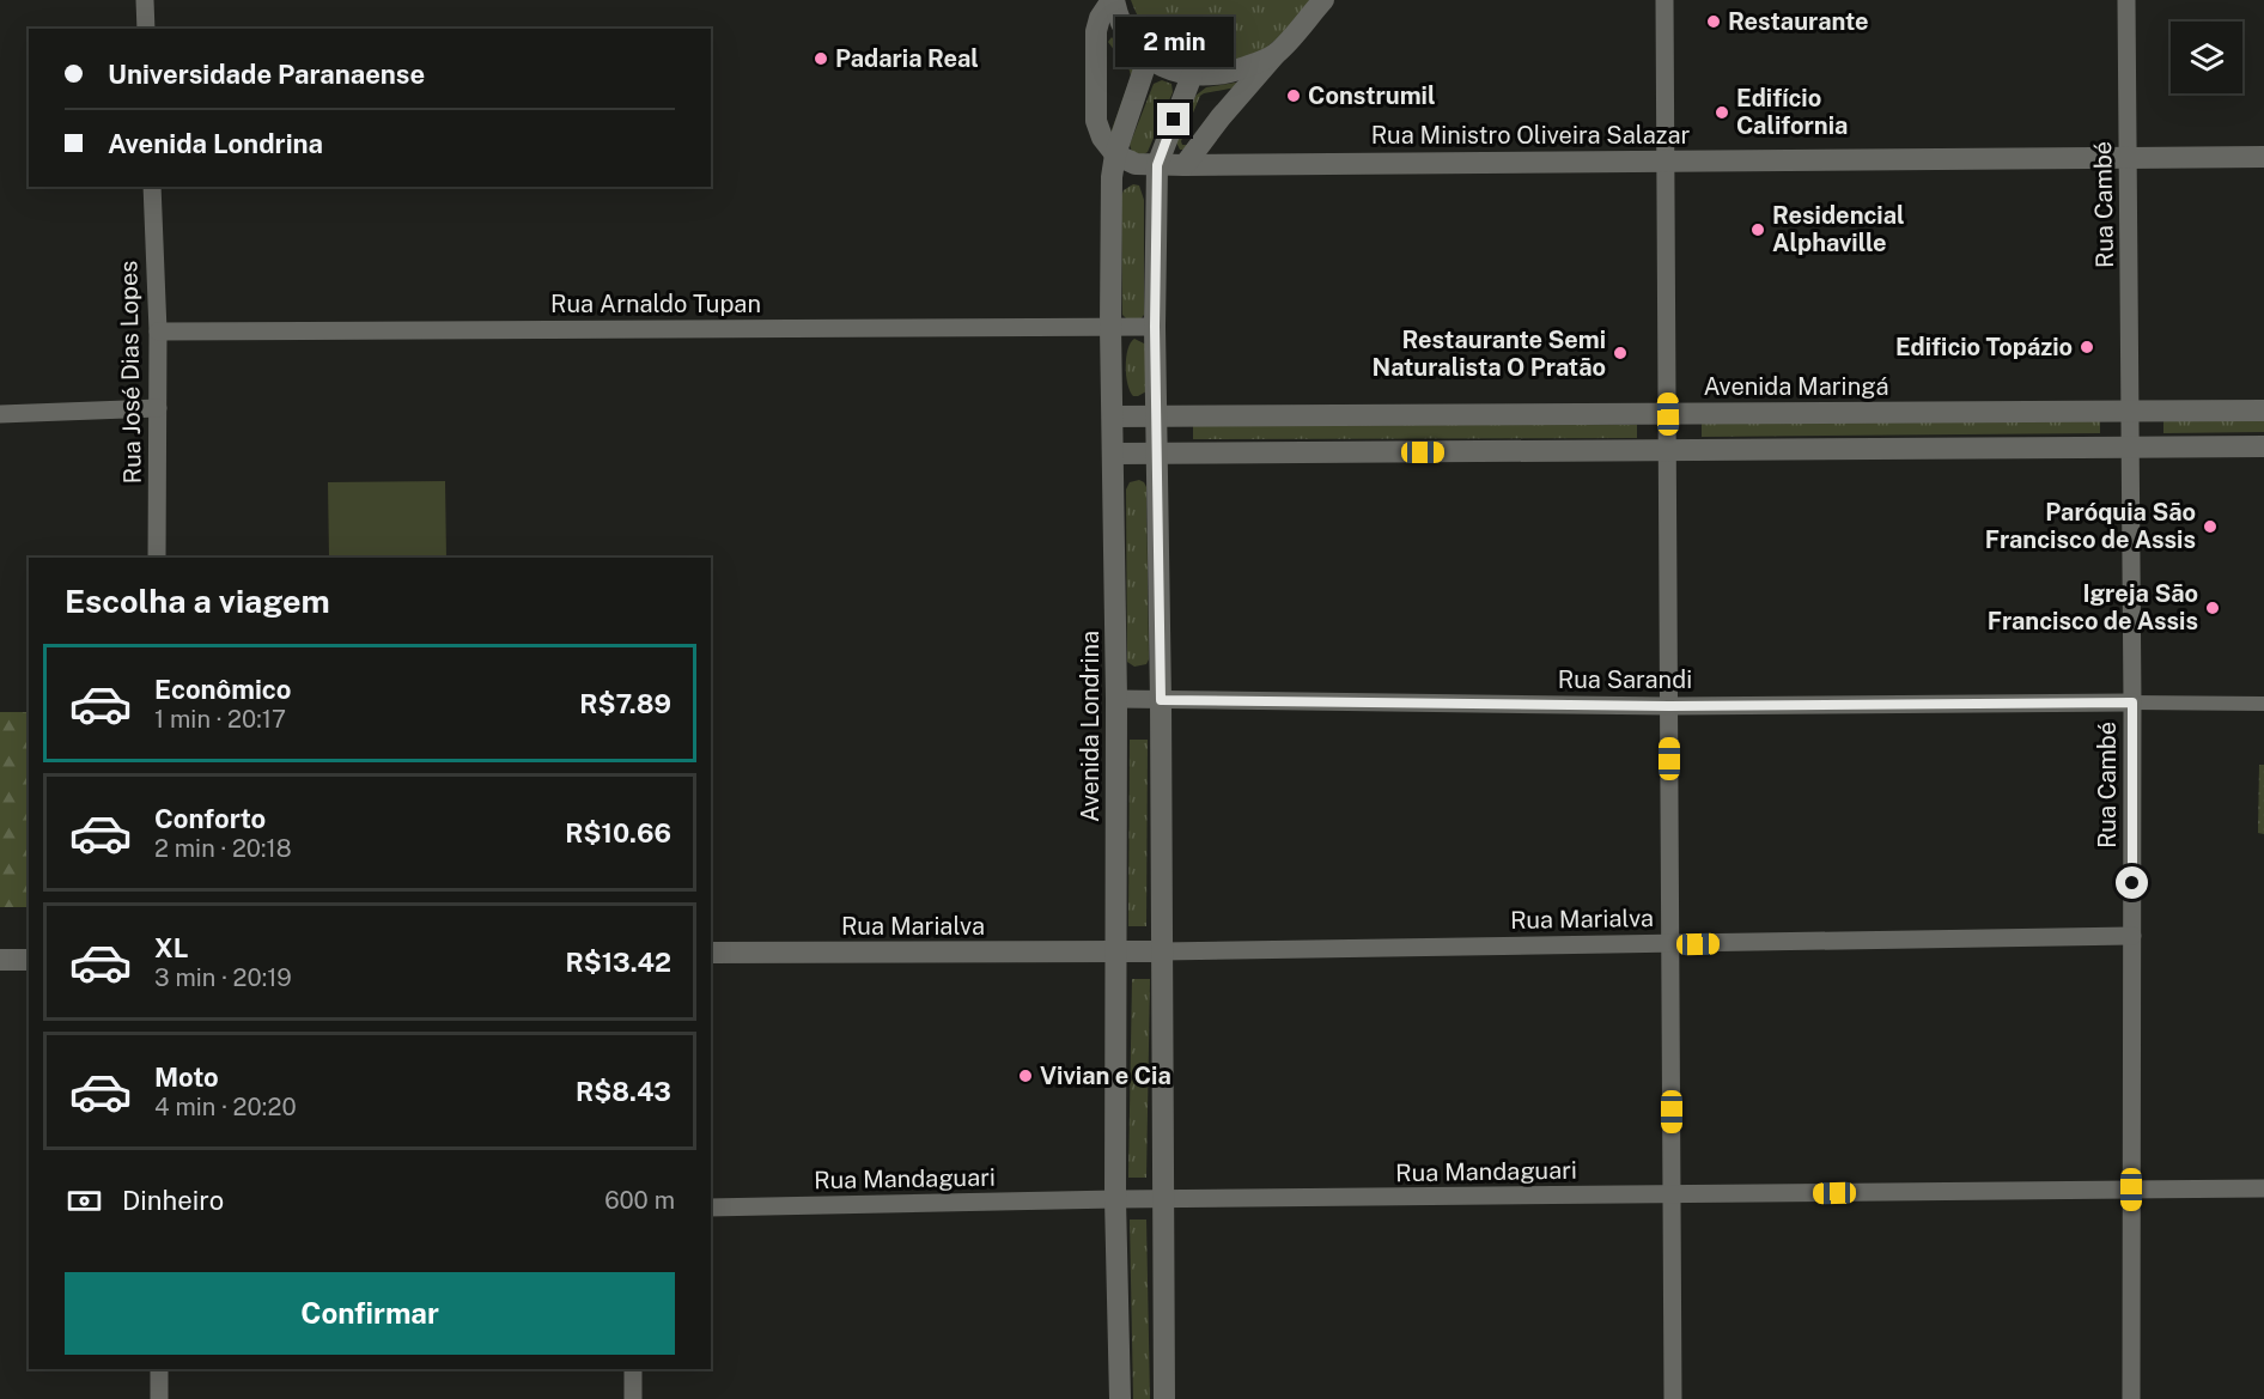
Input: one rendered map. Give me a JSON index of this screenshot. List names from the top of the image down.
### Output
{
  "streets": {
    "street": [
      "Rua Ministro Oliveira Salazar",
      "Rua Cambé",
      "Rua Arnaldo Tupan",
      "Rua José Dias Lopes",
      "Avenida Maringá",
      "Rua Sarandi",
      "Avenida Londrina",
      "Rua Marialva",
      "Rua Mandaguari"
    ]
  },
  "crossings": [
    ["Rua Ministro Oliveira Salazar", "Rua Cambé"],
    ["Rua Ministro Oliveira Salazar", "Avenida Londrina"],
    ["Rua Cambé", "Avenida Maringá"],
    ["Rua Cambé", "Rua Sarandi"],
    ["Rua Cambé", "Rua Marialva"],
    ["Rua Cambé", "Rua Mandaguari"],
    ["Rua Arnaldo Tupan", "Rua José Dias Lopes"],
    ["Rua Arnaldo Tupan", "Avenida Londrina"],
    ["Avenida Maringá", "Avenida Londrina"],
    ["Rua Sarandi", "Avenida Londrina"],
    ["Avenida Londrina", "Rua Marialva"],
    ["Avenida Londrina", "Rua Mandaguari"]
  ],
  "places": [
    "Restaurante",
    "Padaria Real",
    "Construmil",
    "Edifício California",
    "Residencial Alphaville",
    "Edificio Topázio",
    "Restaurante Semi Naturalista O Pratão",
    "Paróquia São Francisco de Assis",
    "Igreja São Francisco de Assis",
    "Vivian e Cia"
  ],
  "page": {
    "bubble": "2 min",
    "banner": ["Universidade Paranaense", "Avenida Londrina"],
    "heading": "Escolha a viagem",
    "list": [
      {
        "name": "Econômico",
        "note": "1 min · 20:17",
        "value": "R$7.89"
      },
      {
        "name": "Conforto",
        "note": "2 min · 20:18",
        "value": "R$10.66"
      },
      {
        "name": "XL",
        "note": "3 min · 20:19",
        "value": "R$13.42"
      },
      {
        "name": "Moto",
        "note": "4 min · 20:20",
        "value": "R$8.43"
      }
    ],
    "pay": ["Dinheiro", "600 m"],
    "buttons": "Confirmar"
  }
}
